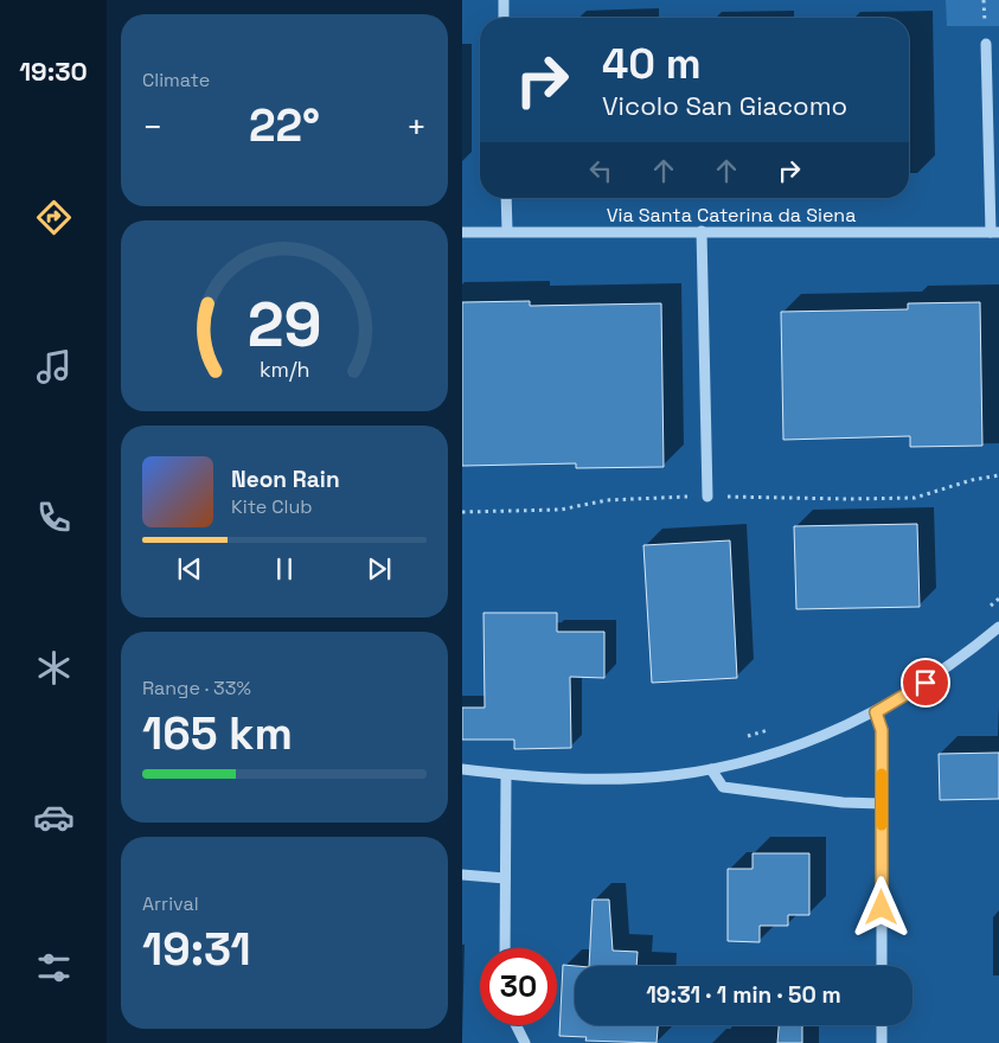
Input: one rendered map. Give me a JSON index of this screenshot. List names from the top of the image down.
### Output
{
  "streets": {
    "street": ["Via Santa Caterina da Siena"]
  },
  "page": {
    "tabs": "19:30",
    "tile": [
      "Climate",
      ["Range · 33%", "165 km"],
      ["Arrival", "19:31"]
    ],
    "turn": ["40 m", "Vicolo San Giacomo"],
    "heat": ["−", "22°", "+"],
    "song": ["Neon Rain", "Kite Club"],
    "limit": "30",
    "trip": "19:31 · 1 min · 50 m",
    "gauge": ["29", "km/h"]
  }
}
